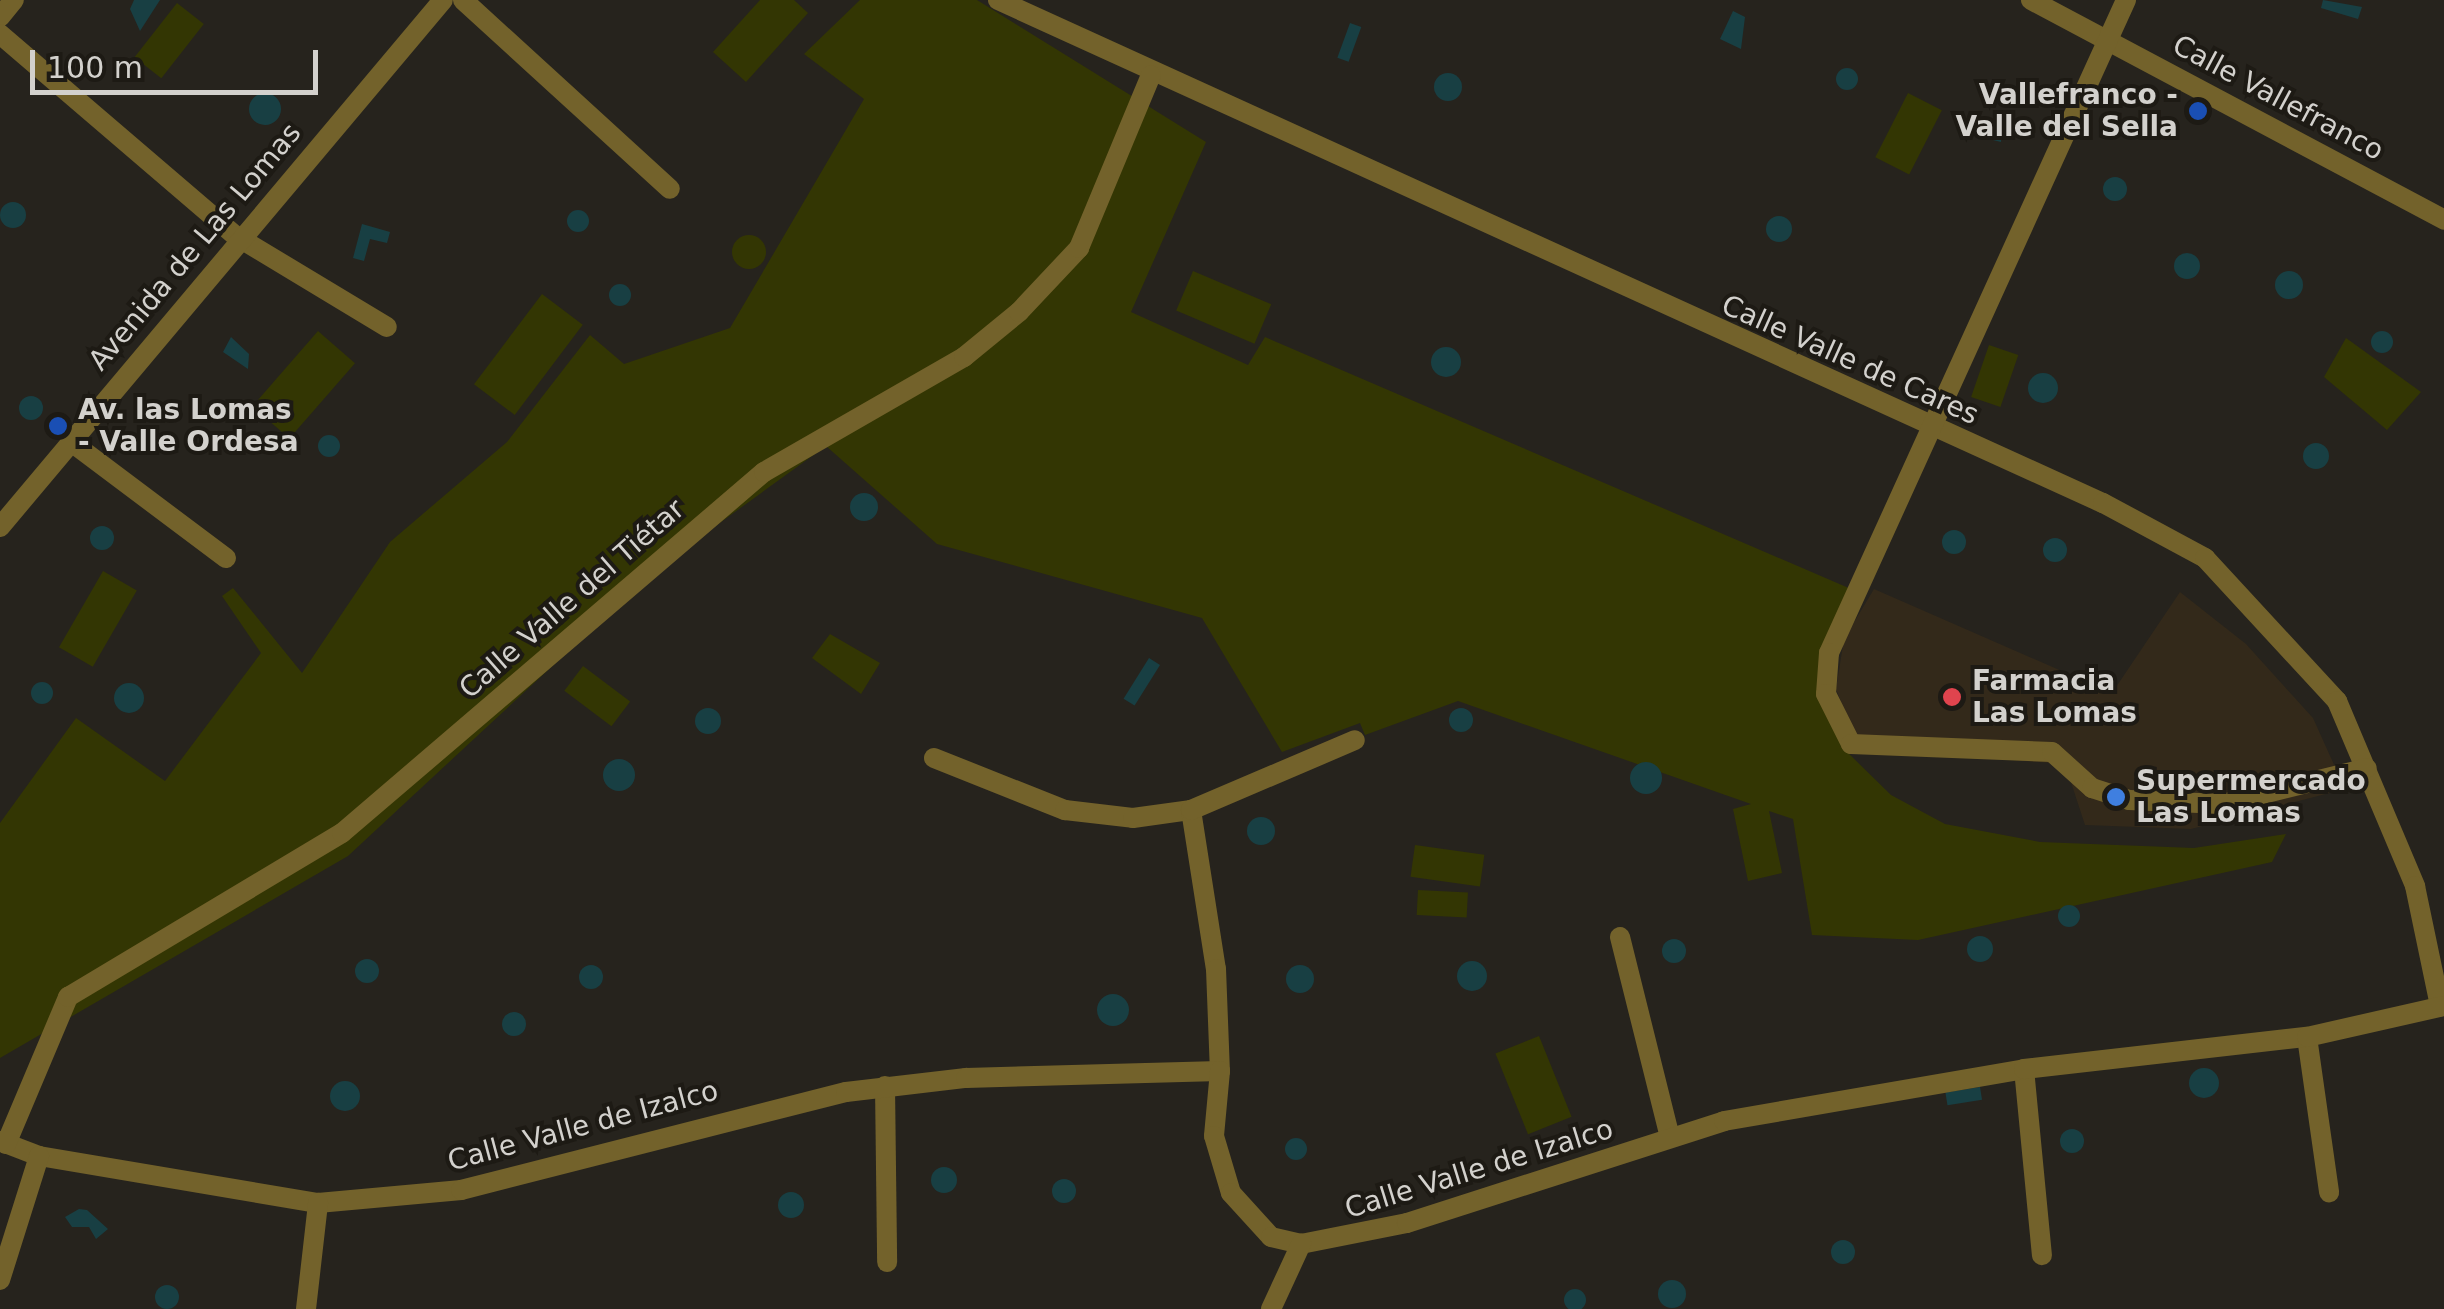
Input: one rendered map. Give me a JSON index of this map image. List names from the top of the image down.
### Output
{
  "streets": {
    "street": [
      "Calle Vallefranco",
      "Avenida de Las Lomas",
      "Calle Valle de Cares",
      "Calle Valle del Tiétar",
      "Calle Valle de Izalco"
    ]
  },
  "crossings": [
    ["Calle Valle de Cares", "Calle Valle del Tiétar"],
    ["Calle Valle de Cares", "Calle Valle de Izalco"],
    ["Calle Valle del Tiétar", "Calle Valle de Izalco"]
  ],
  "places": [
    "Vallefranco - Valle del Sella",
    "Av. las Lomas - Valle Ordesa",
    "Farmacia Las Lomas",
    "Supermercado Las Lomas"
  ],
  "scale_bar": "100 m"
}
